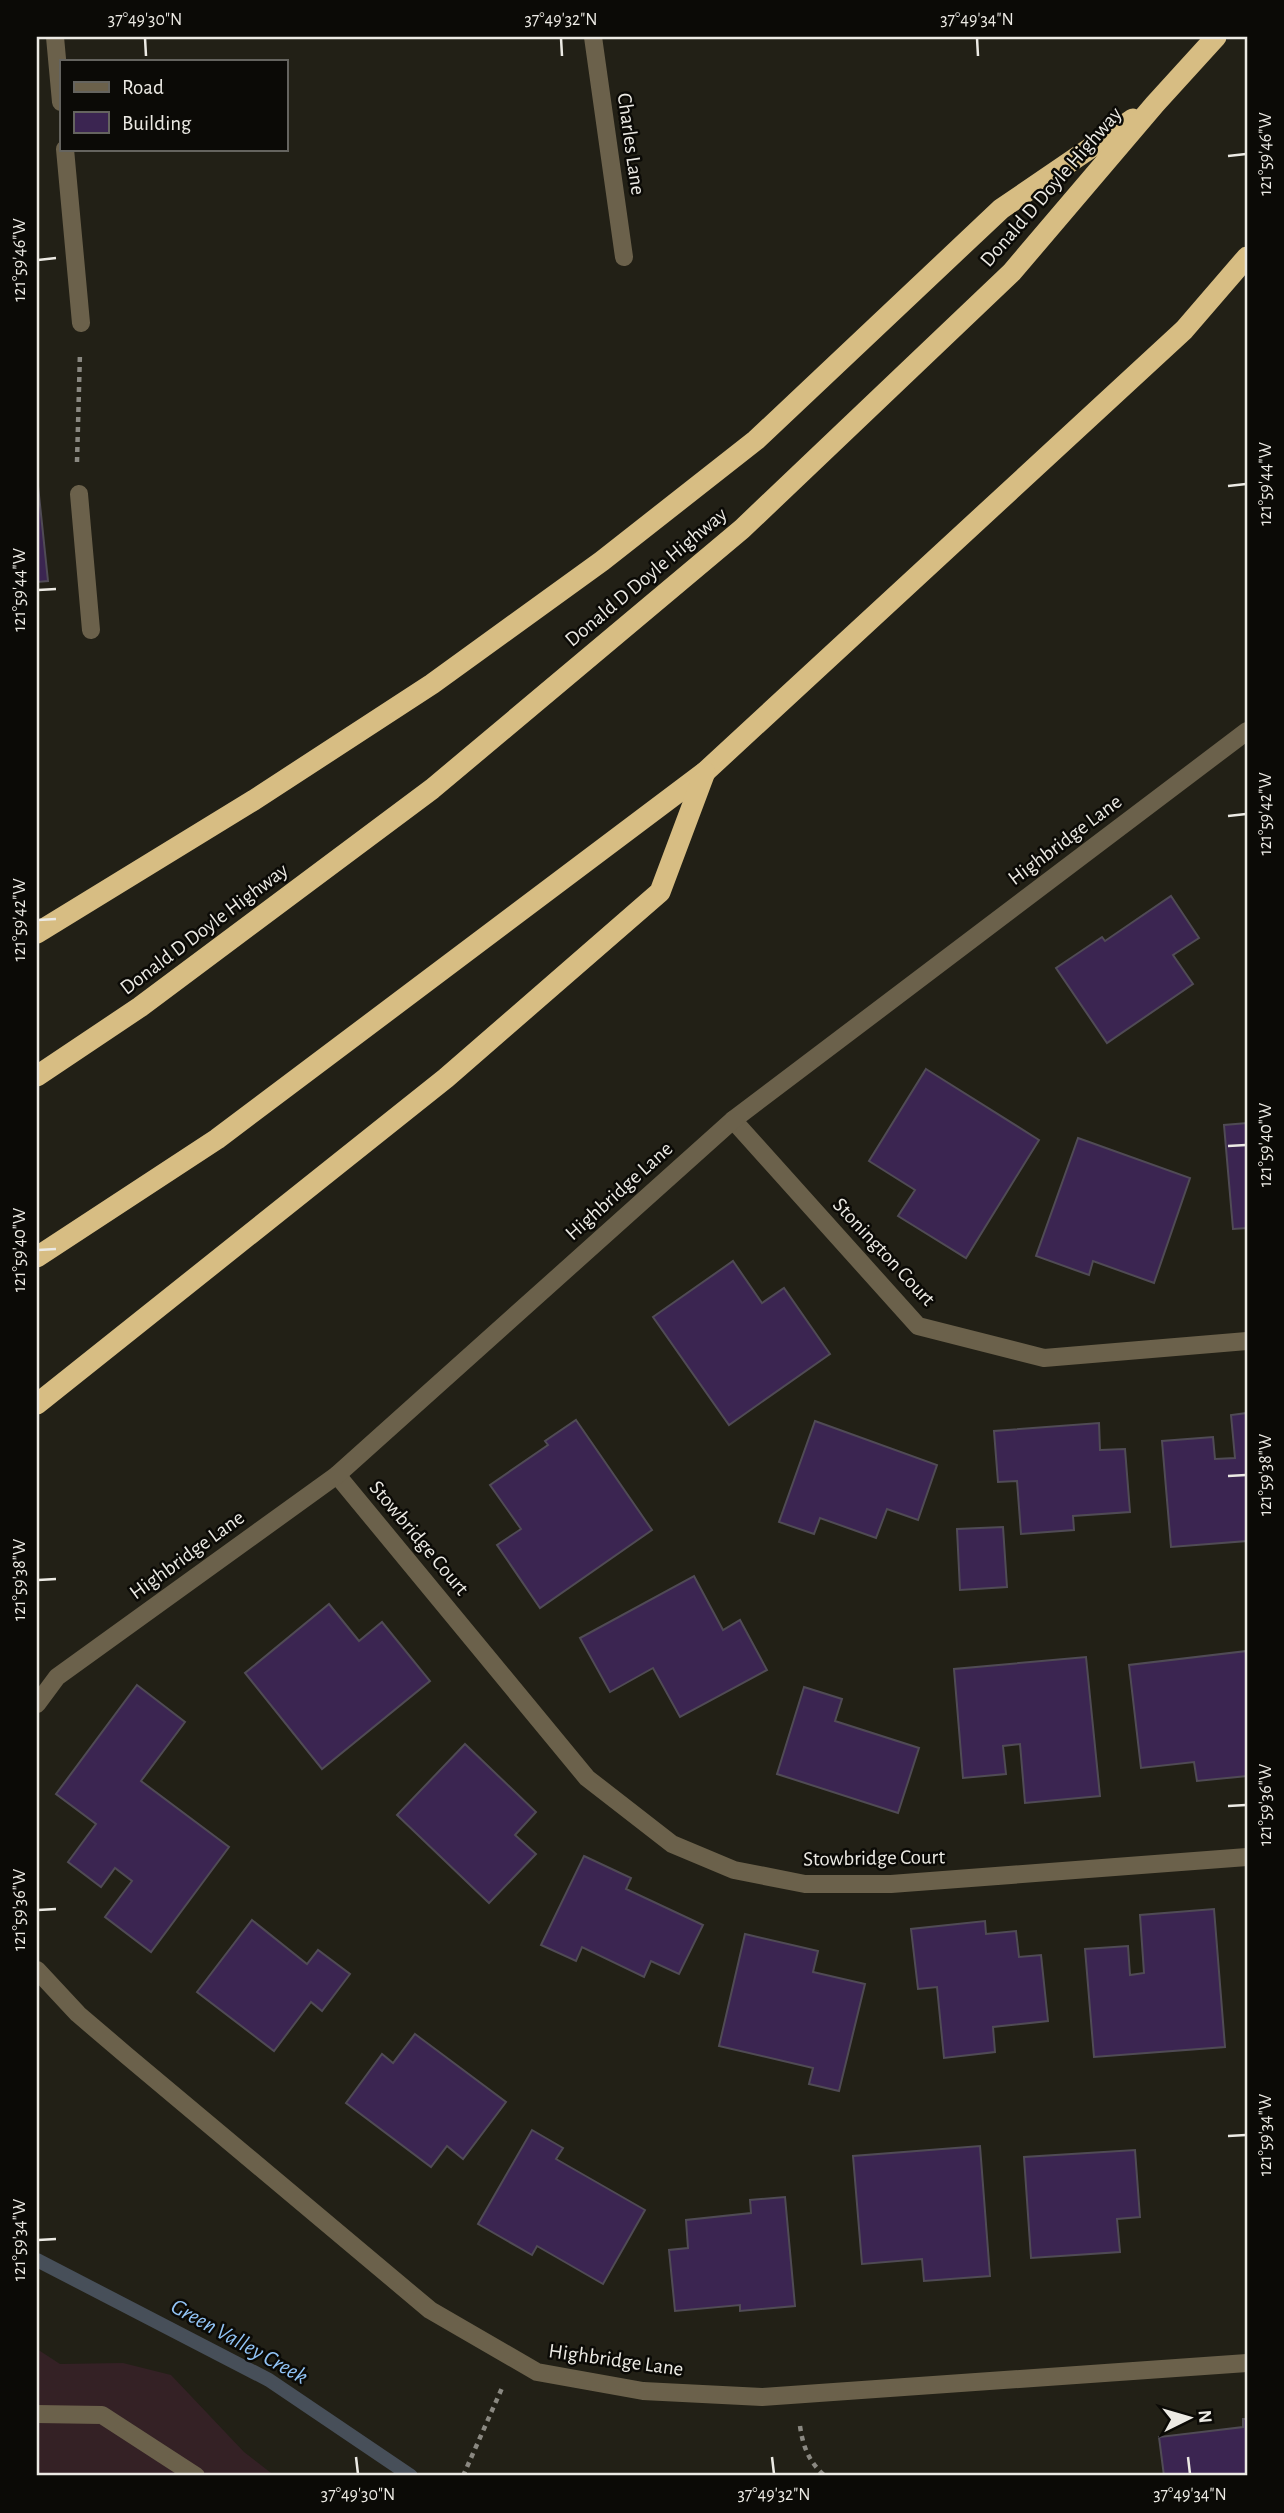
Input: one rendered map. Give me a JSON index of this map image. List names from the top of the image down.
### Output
{
  "streets": {
    "highway": ["Donald D Doyle Highway"],
    "street": [
      "Charles Lane",
      "Highbridge Lane",
      "Stonington Court",
      "Stowbridge Court"
    ]
  },
  "crossings": [
    ["Highbridge Lane", "Stonington Court"],
    ["Highbridge Lane", "Stowbridge Court"]
  ],
  "water": ["Green Valley Creek"],
  "legend": ["Road", "Building"],
  "north": "right",
  "coordinates": [
    "37°49'30\"N",
    "37°49'32\"N",
    "37°49'34\"N",
    "121°59'46\"W",
    "121°59'44\"W",
    "121°59'42\"W",
    "121°59'40\"W",
    "121°59'38\"W",
    "121°59'36\"W",
    "121°59'34\"W"
  ]
}
